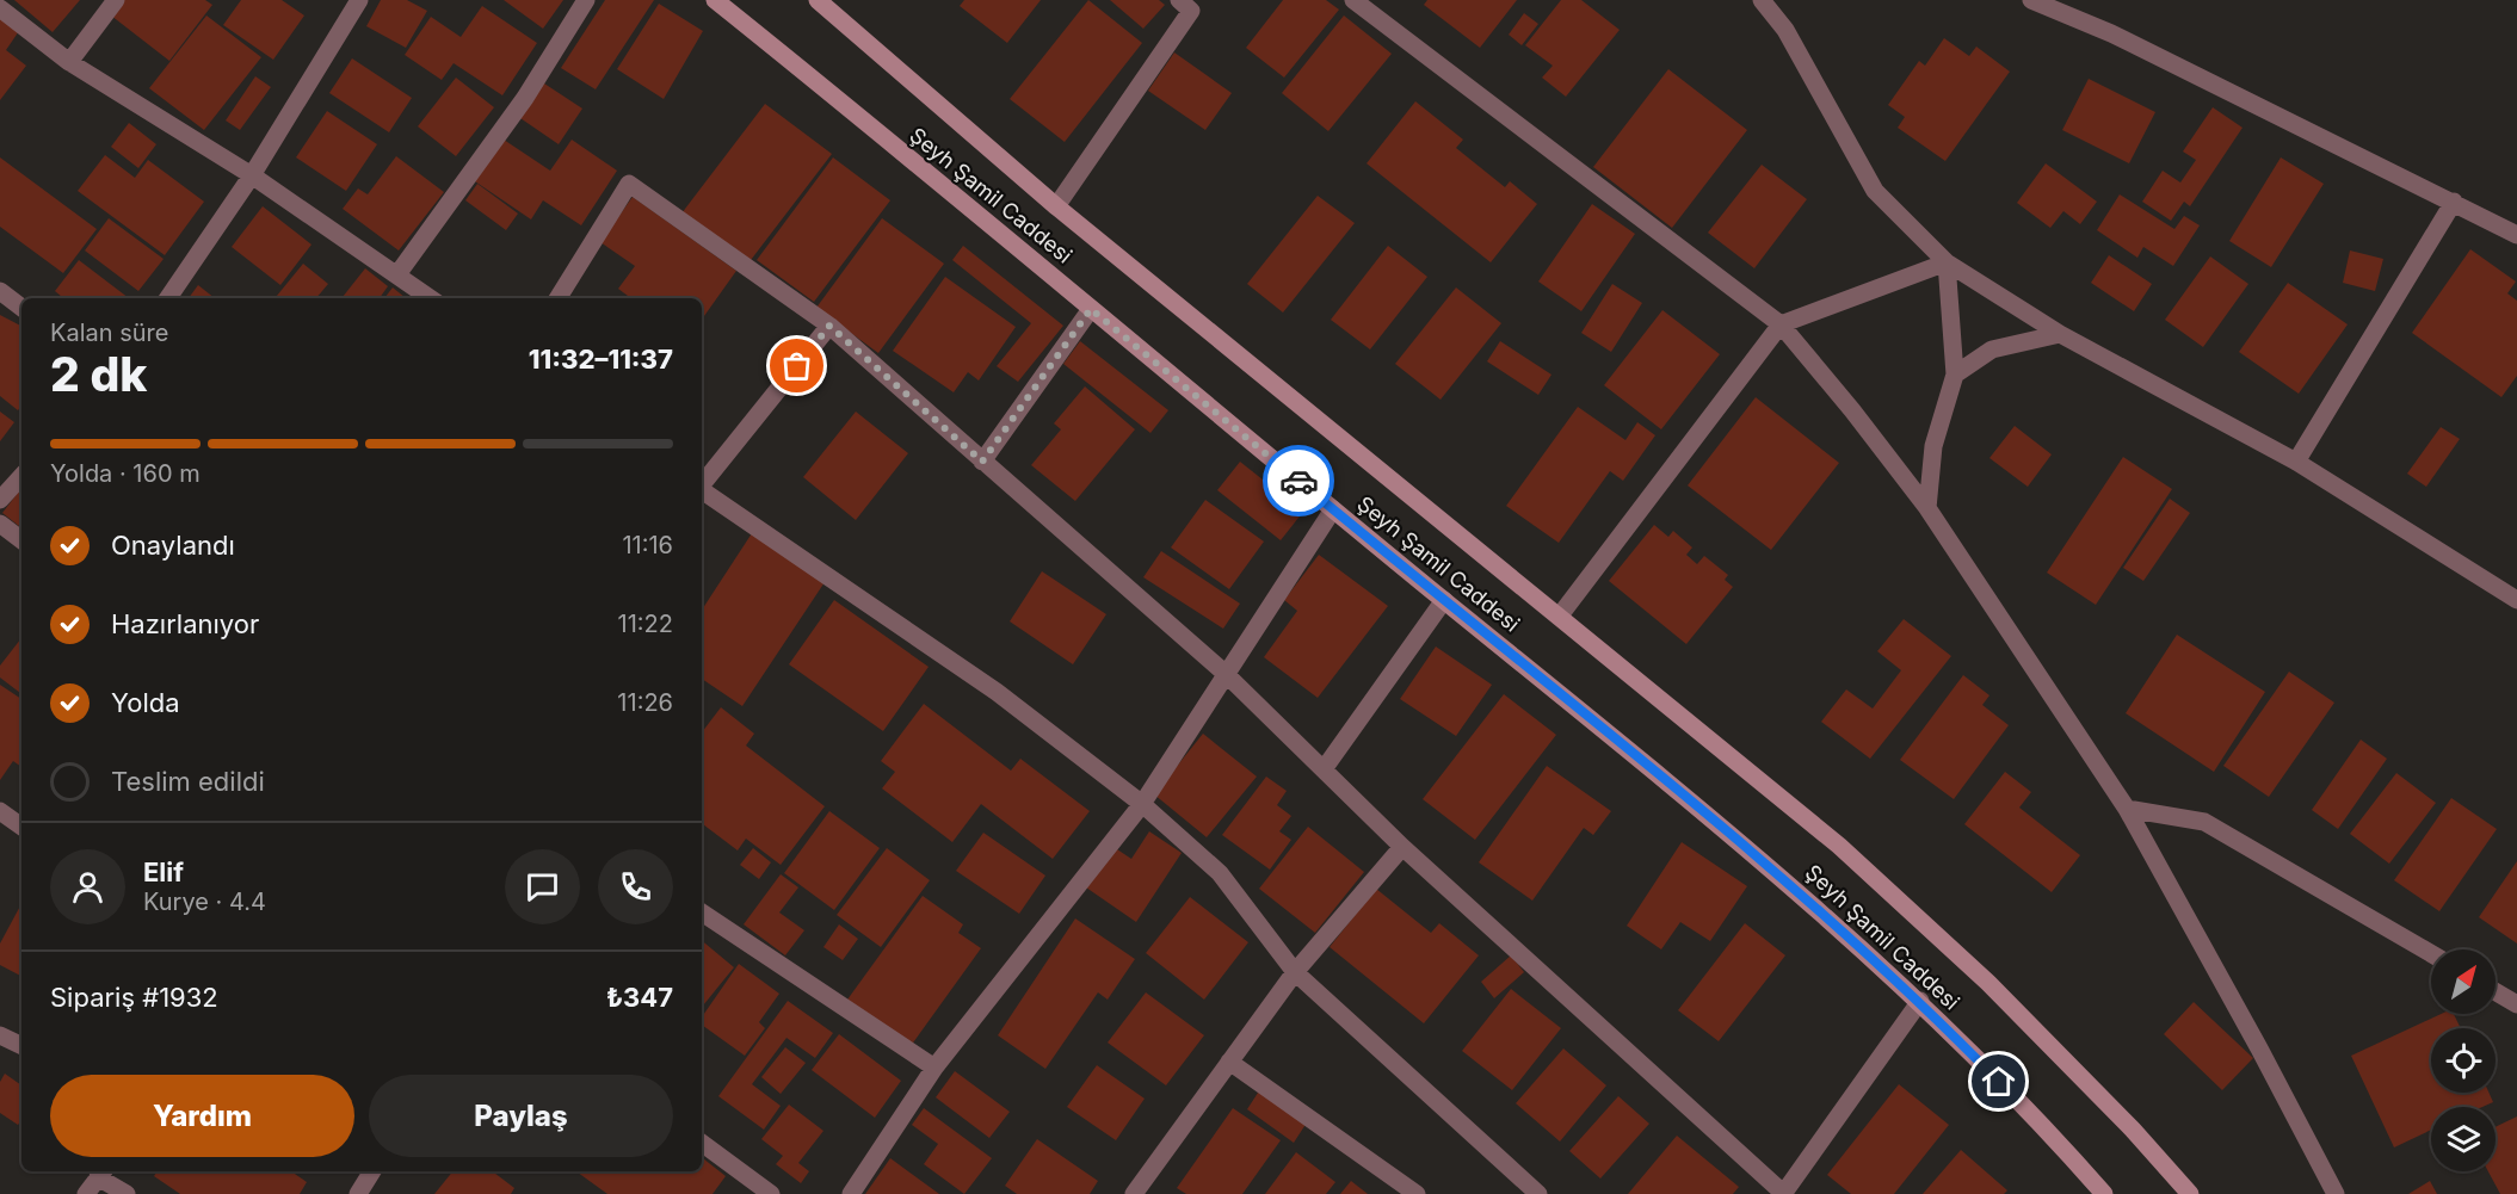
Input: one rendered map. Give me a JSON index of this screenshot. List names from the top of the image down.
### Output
{
  "streets": {
    "main road": ["Şeyh Şamil Caddesi"]
  },
  "north": "top right",
  "page": {
    "heading": ["2 dk", "Kalan süre", "11:32–11:37"],
    "panel": [
      "Elif",
      "Kurye · 4.4",
      "Sipariş #1932",
      "₺347"
    ],
    "bar": "Yolda · 160 m",
    "list": [
      ["Onaylandı", "11:16"],
      ["Hazırlanıyor", "11:22"],
      ["Yolda", "11:26"],
      "Teslim edildi"
    ],
    "buttons": ["Yardım", "Paylaş"]
  }
}
